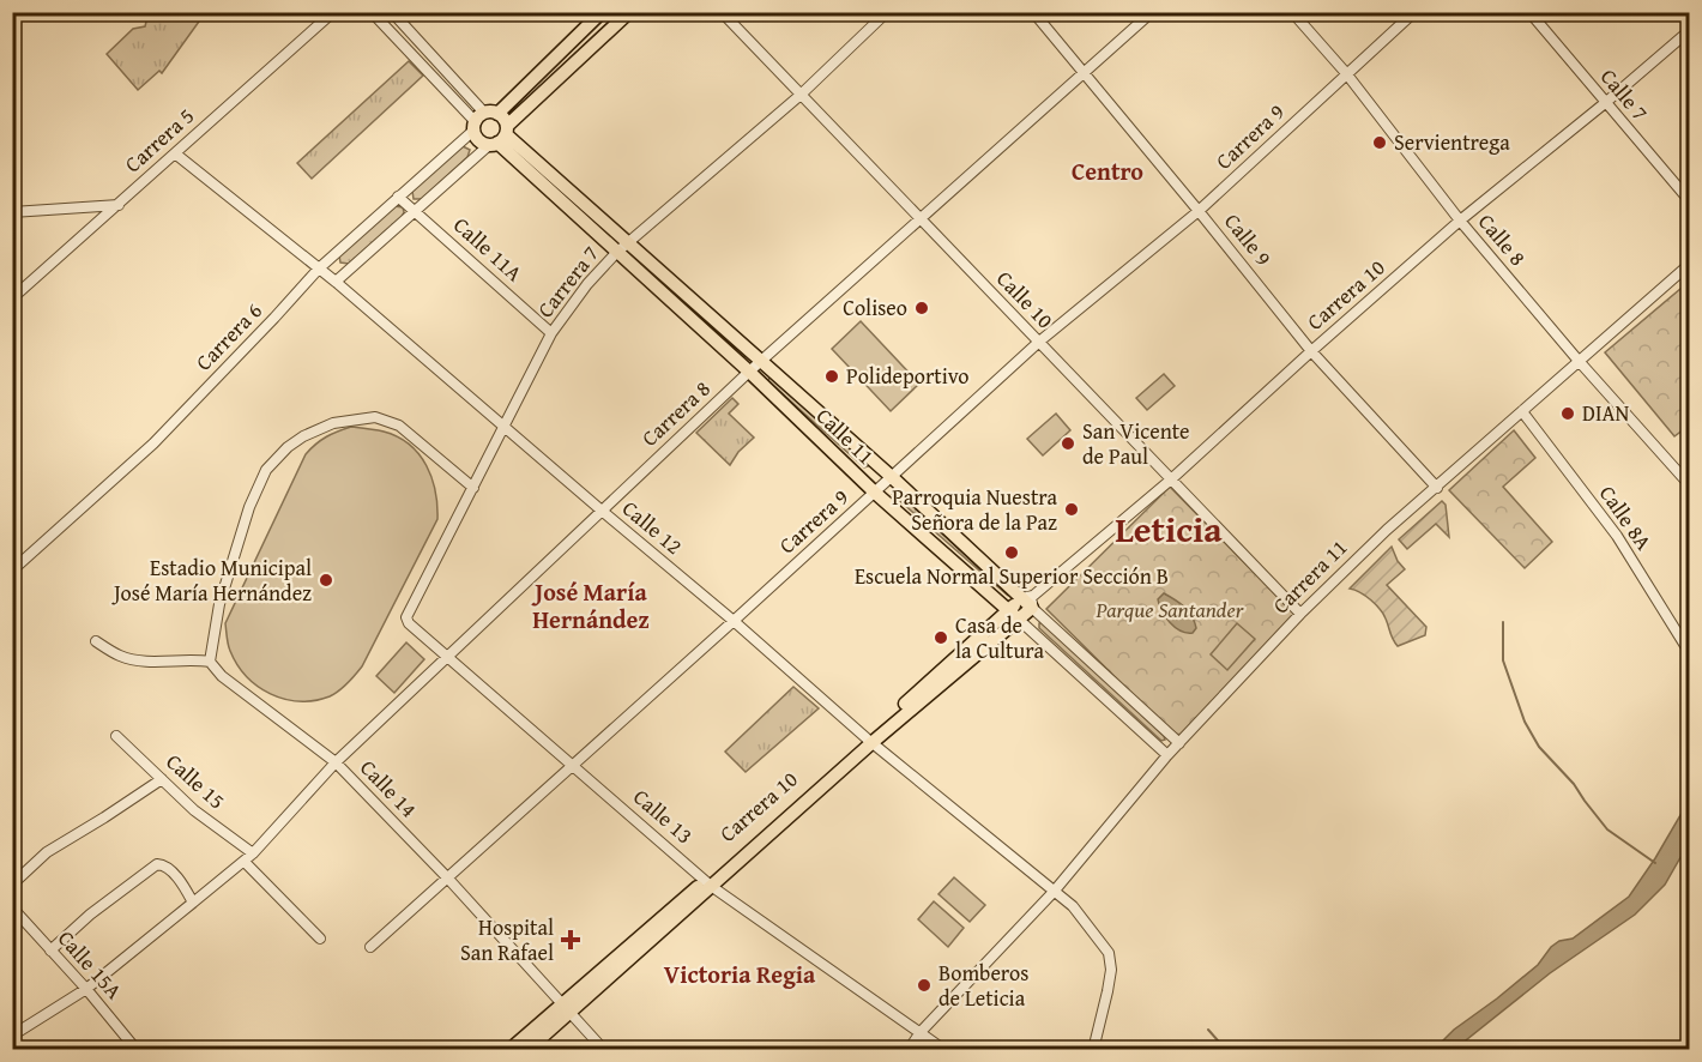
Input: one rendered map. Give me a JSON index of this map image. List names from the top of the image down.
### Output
{
  "streets": {
    "main road": ["Carrera 10", "Carrera 6", "Calle 11"],
    "street": [
      "Calle 7",
      "Carrera 9",
      "Carrera 5",
      "Calle 9",
      "Calle 8",
      "Calle 11A",
      "Carrera 7",
      "Calle 10",
      "Carrera 8",
      "Calle 8A",
      "Calle 12",
      "Carrera 11",
      "Calle 15",
      "Calle 14",
      "Calle 13",
      "Calle 15A"
    ]
  },
  "crossings": [
    ["Calle 7", "Carrera 10"],
    ["Carrera 9", "Calle 9"],
    ["Carrera 9", "Calle 8"],
    ["Carrera 9", "Calle 10"],
    ["Carrera 9", "Calle 11"],
    ["Carrera 9", "Calle 12"],
    ["Carrera 9", "Calle 14"],
    ["Carrera 9", "Calle 13"],
    ["Carrera 5", "Calle 12"],
    ["Calle 9", "Carrera 10"],
    ["Calle 9", "Carrera 8"],
    ["Calle 9", "Carrera 11"],
    ["Calle 8", "Carrera 10"],
    ["Calle 8", "Carrera 11"],
    ["Calle 11A", "Carrera 7"],
    ["Calle 11A", "Carrera 6"],
    ["Carrera 7", "Calle 10"],
    ["Carrera 7", "Calle 11"],
    ["Carrera 7", "Calle 12"],
    ["Carrera 7", "Calle 13"],
    ["Carrera 10", "Calle 10"],
    ["Carrera 10", "Calle 11"],
    ["Carrera 10", "Calle 12"],
    ["Carrera 10", "Calle 14"],
    ["Carrera 10", "Calle 13"],
    ["Calle 10", "Carrera 8"],
    ["Calle 10", "Carrera 11"],
    ["Carrera 6", "Calle 12"],
    ["Carrera 8", "Calle 11"],
    ["Carrera 8", "Calle 12"],
    ["Carrera 8", "Calle 15"],
    ["Carrera 8", "Calle 14"],
    ["Carrera 8", "Calle 13"],
    ["Carrera 8", "Calle 15A"],
    ["Calle 11", "Carrera 11"],
    ["Calle 8A", "Carrera 11"],
    ["Calle 12", "Carrera 11"],
    ["Carrera 11", "Calle 13"]
  ],
  "districts": [
    "Centro",
    "Leticia",
    "José María Hernández",
    "Victoria Regia"
  ],
  "parks": ["Parque Santander"],
  "places": {
    "other": [
      "Servientrega",
      "Coliseo",
      "Polideportivo",
      "DIAN",
      "San Vicente de Paul",
      "Parroquia Nuestra Señora de la Paz",
      "Escuela Normal Superior Sección B",
      "Estadio Municipal José María Hernández",
      "Casa de la Cultura",
      "Bomberos de Leticia"
    ],
    "health": ["Hospital San Rafael"]
  }
}
